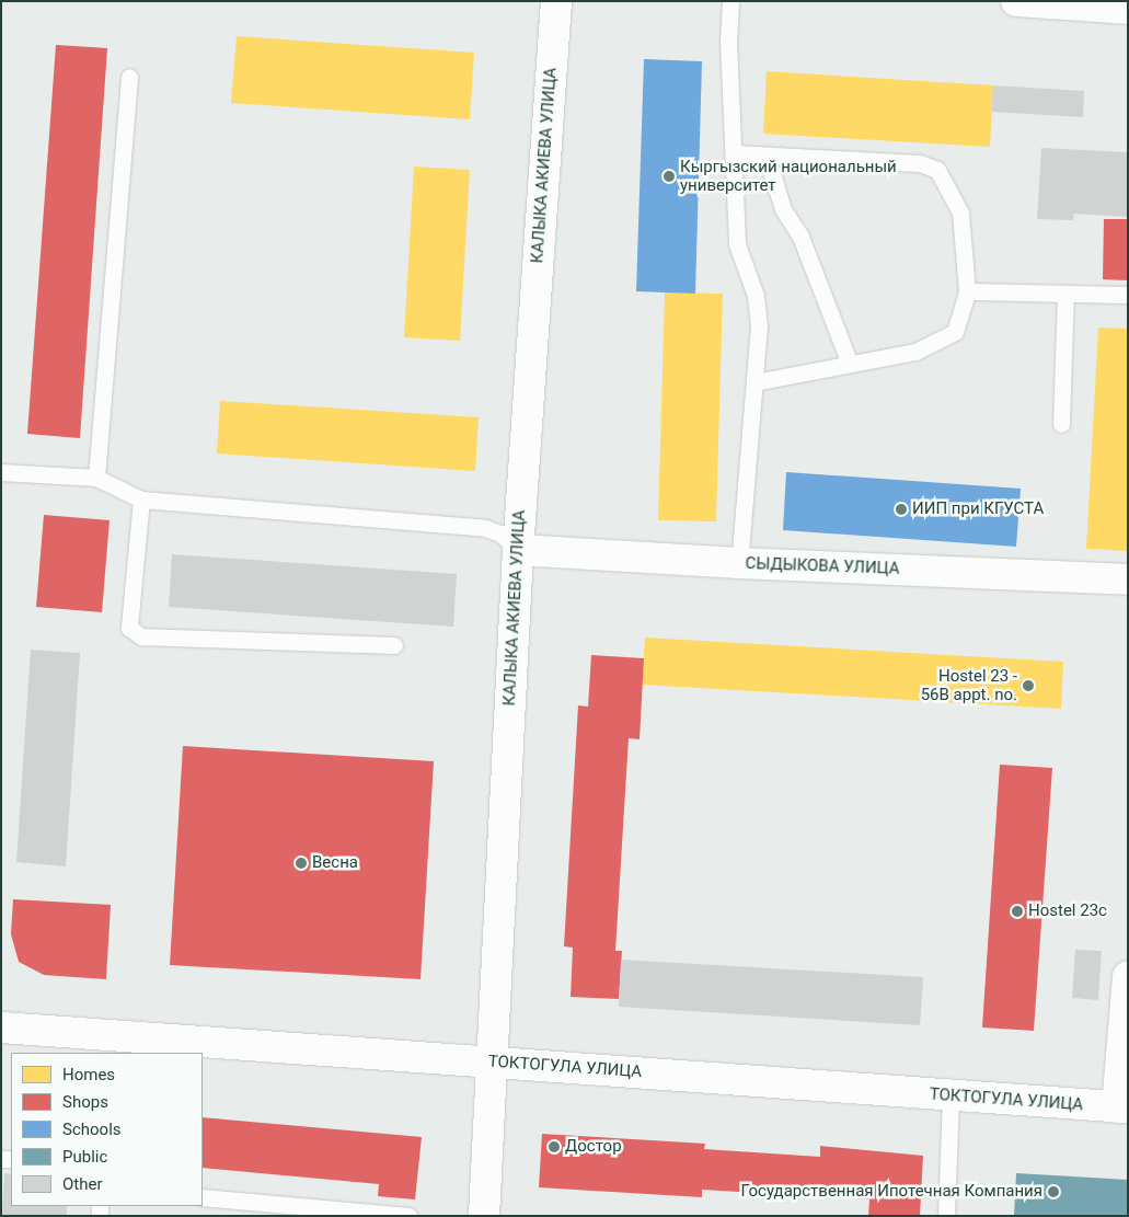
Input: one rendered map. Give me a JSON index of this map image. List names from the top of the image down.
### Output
{
  "streets": {
    "street": ["КАЛЫКА АКИЕВА УЛИЦА", "СЫДЫКОВА УЛИЦА", "ТОКТОГУЛА УЛИЦА"]
  },
  "crossings": [
    ["КАЛЫКА АКИЕВА УЛИЦА", "СЫДЫКОВА УЛИЦА"],
    ["КАЛЫКА АКИЕВА УЛИЦА", "ТОКТОГУЛА УЛИЦА"]
  ],
  "places": [
    "Кыргызский национальный университет",
    "ИИП при КГУСТА",
    "Hostel 23 - 56B appt. no.",
    "Весна",
    "Hostel 23c",
    "Достор",
    "Государственная Ипотечная Компания"
  ],
  "legend": [
    "Homes",
    "Shops",
    "Schools",
    "Public",
    "Other"
  ]
}
